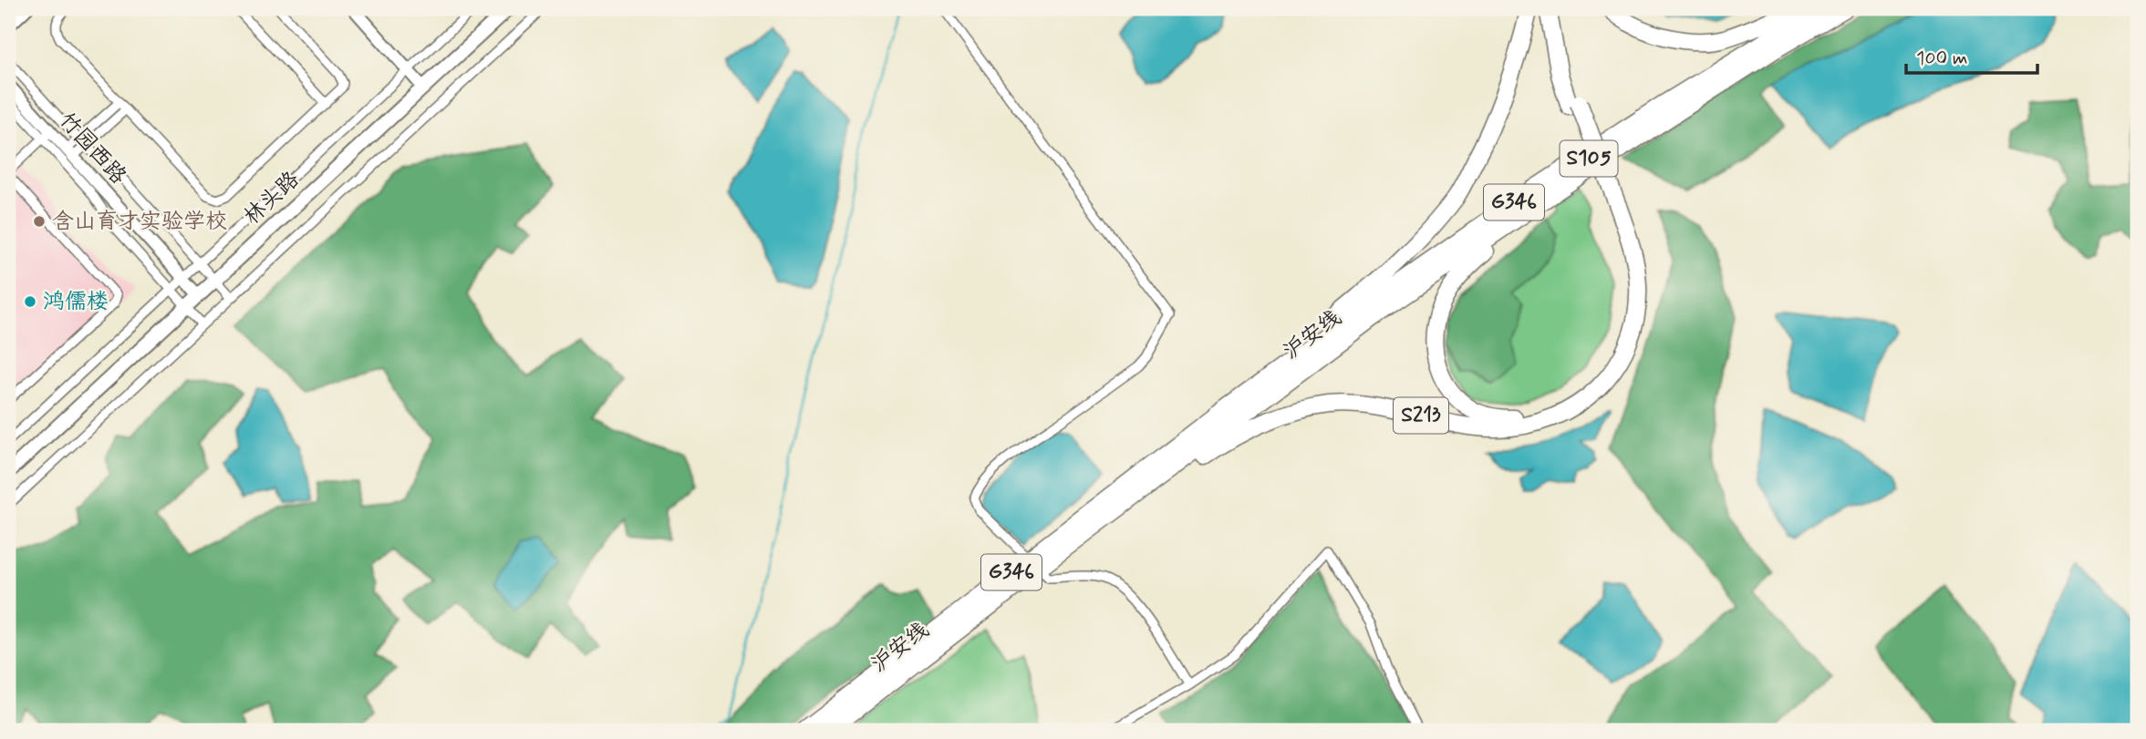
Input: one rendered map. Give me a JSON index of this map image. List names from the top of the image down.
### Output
{
  "streets": {
    "highway": ["G346", "沪安线", "S213"],
    "main road": ["竹园西路", "林头路"]
  },
  "crossings": [
    ["竹园西路", "林头路"],
    ["沪安线", "S213"]
  ],
  "places": ["含山育才实验学校", "鸿儒楼"],
  "scale_bar": "100 m"
}
